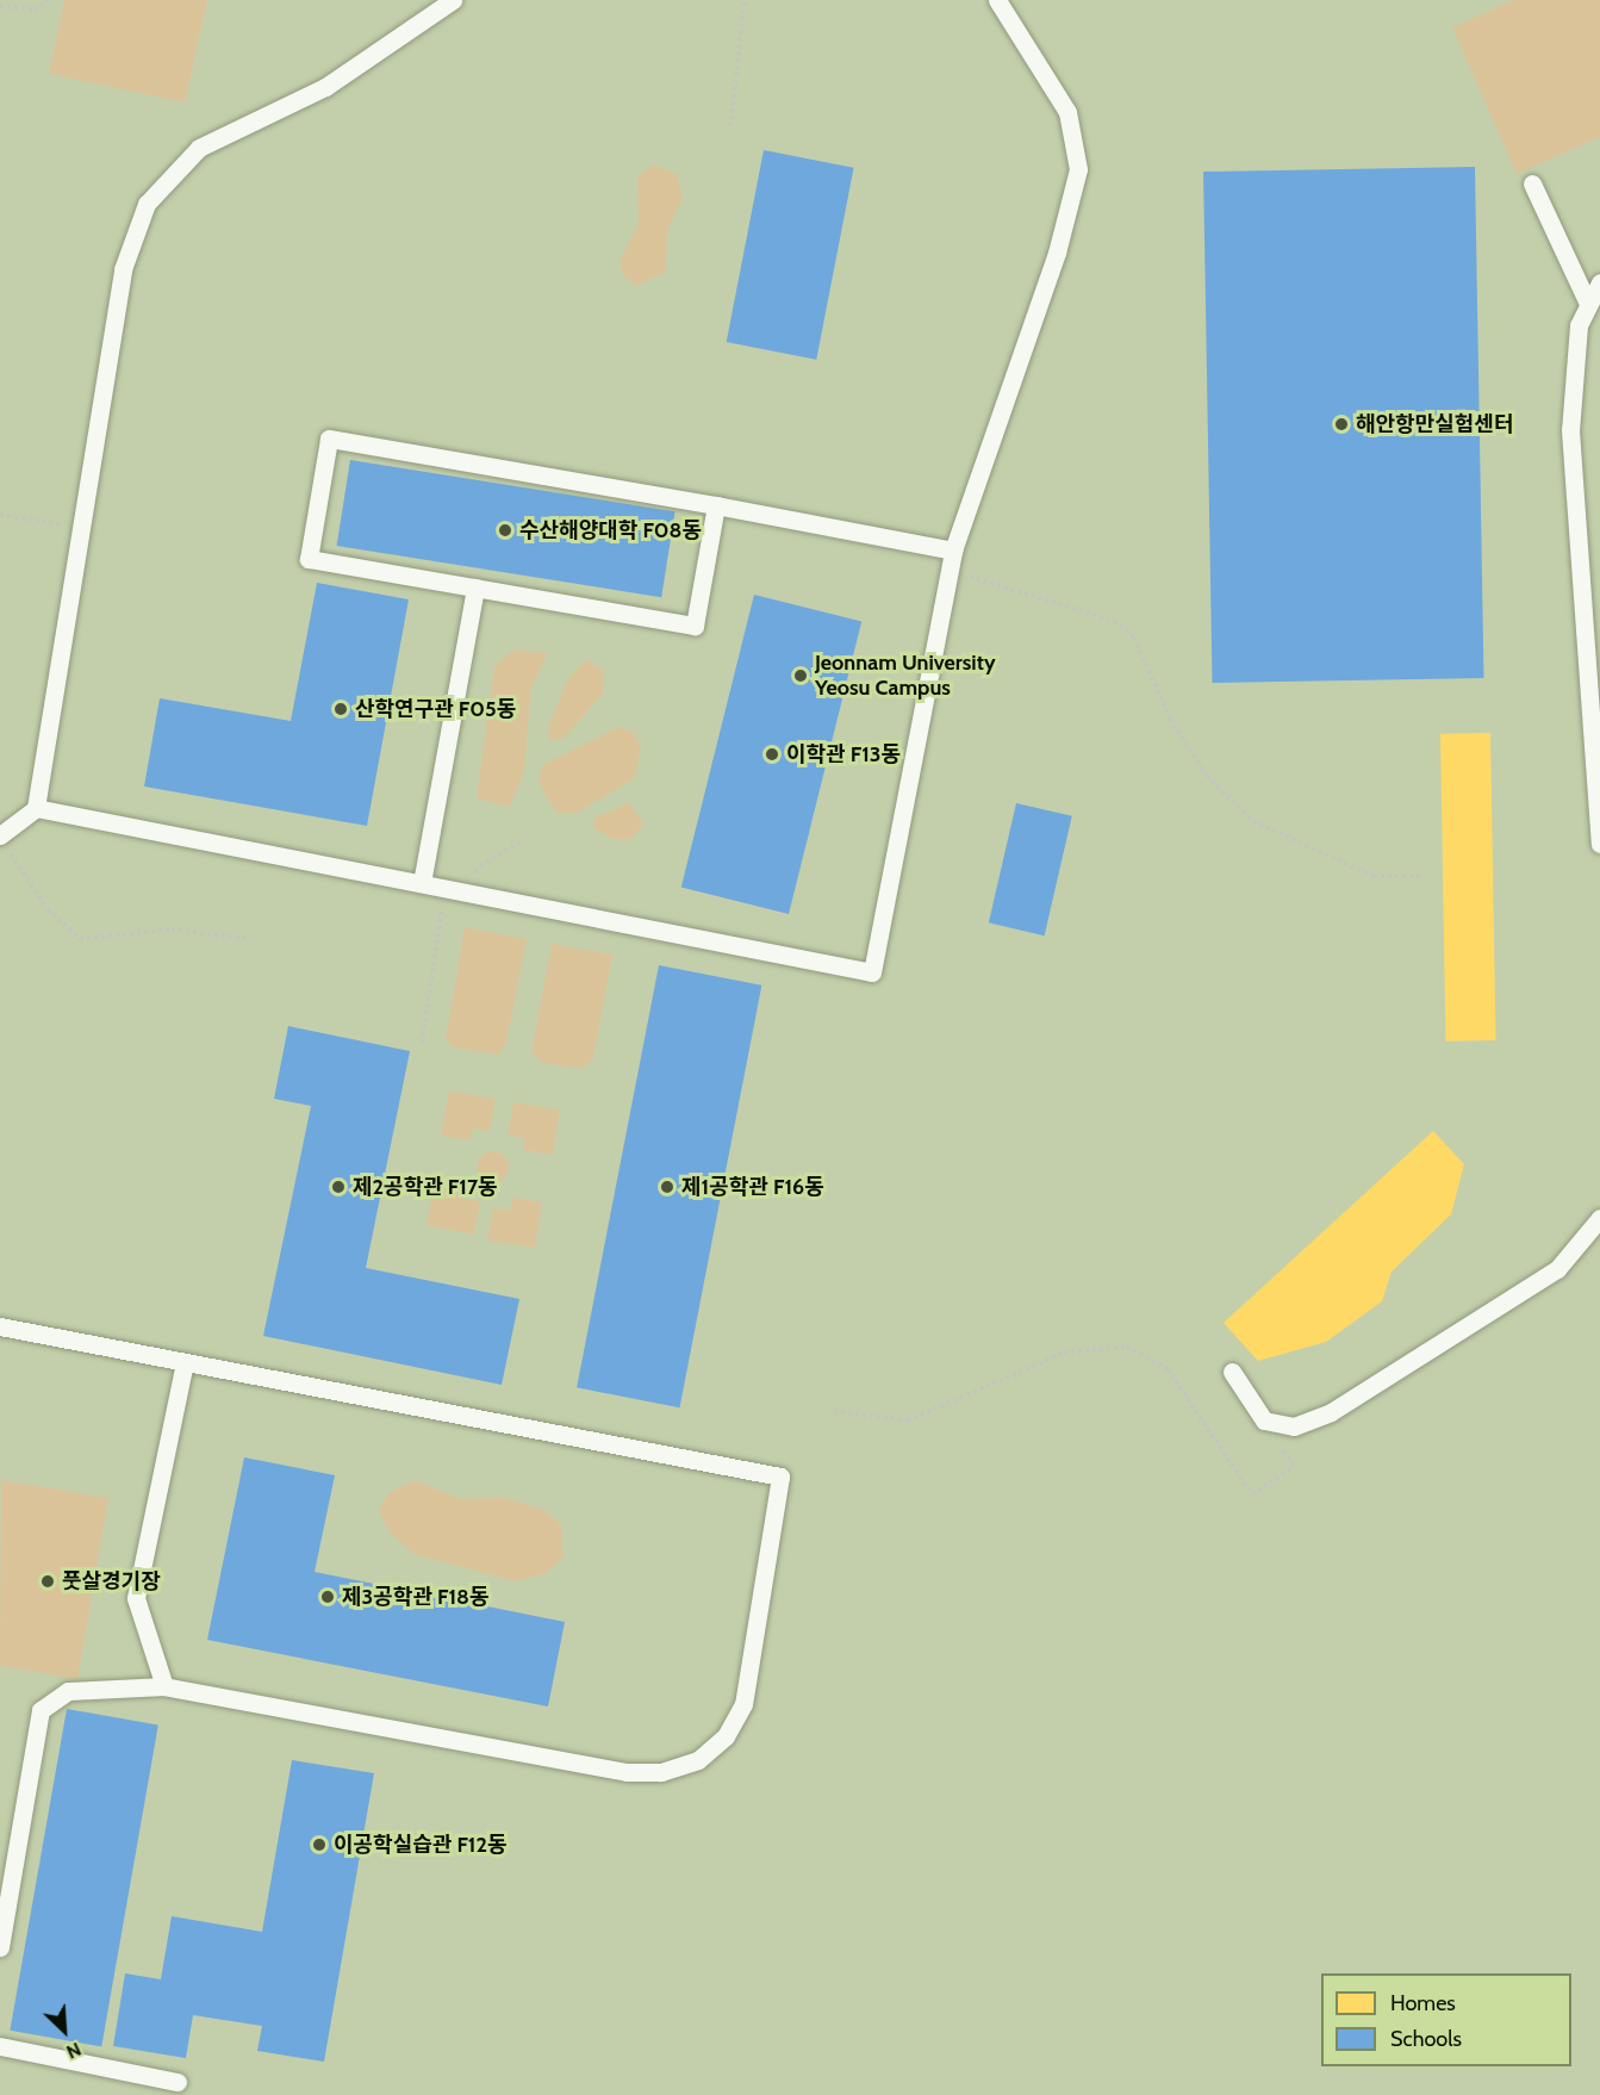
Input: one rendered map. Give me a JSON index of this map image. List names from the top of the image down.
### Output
{
  "places": [
    "해안항만실험센터",
    "수산해양대학 F08동",
    "Jeonnam University Yeosu Campus",
    "산학연구관 F05동",
    "이학관 F13동",
    "제2공학관 F17동",
    "제1공학관 F16동",
    "풋살경기장",
    "제3공학관 F18동",
    "이공학실습관 F12동"
  ],
  "legend": ["Homes", "Schools"],
  "north": "bottom right"
}
